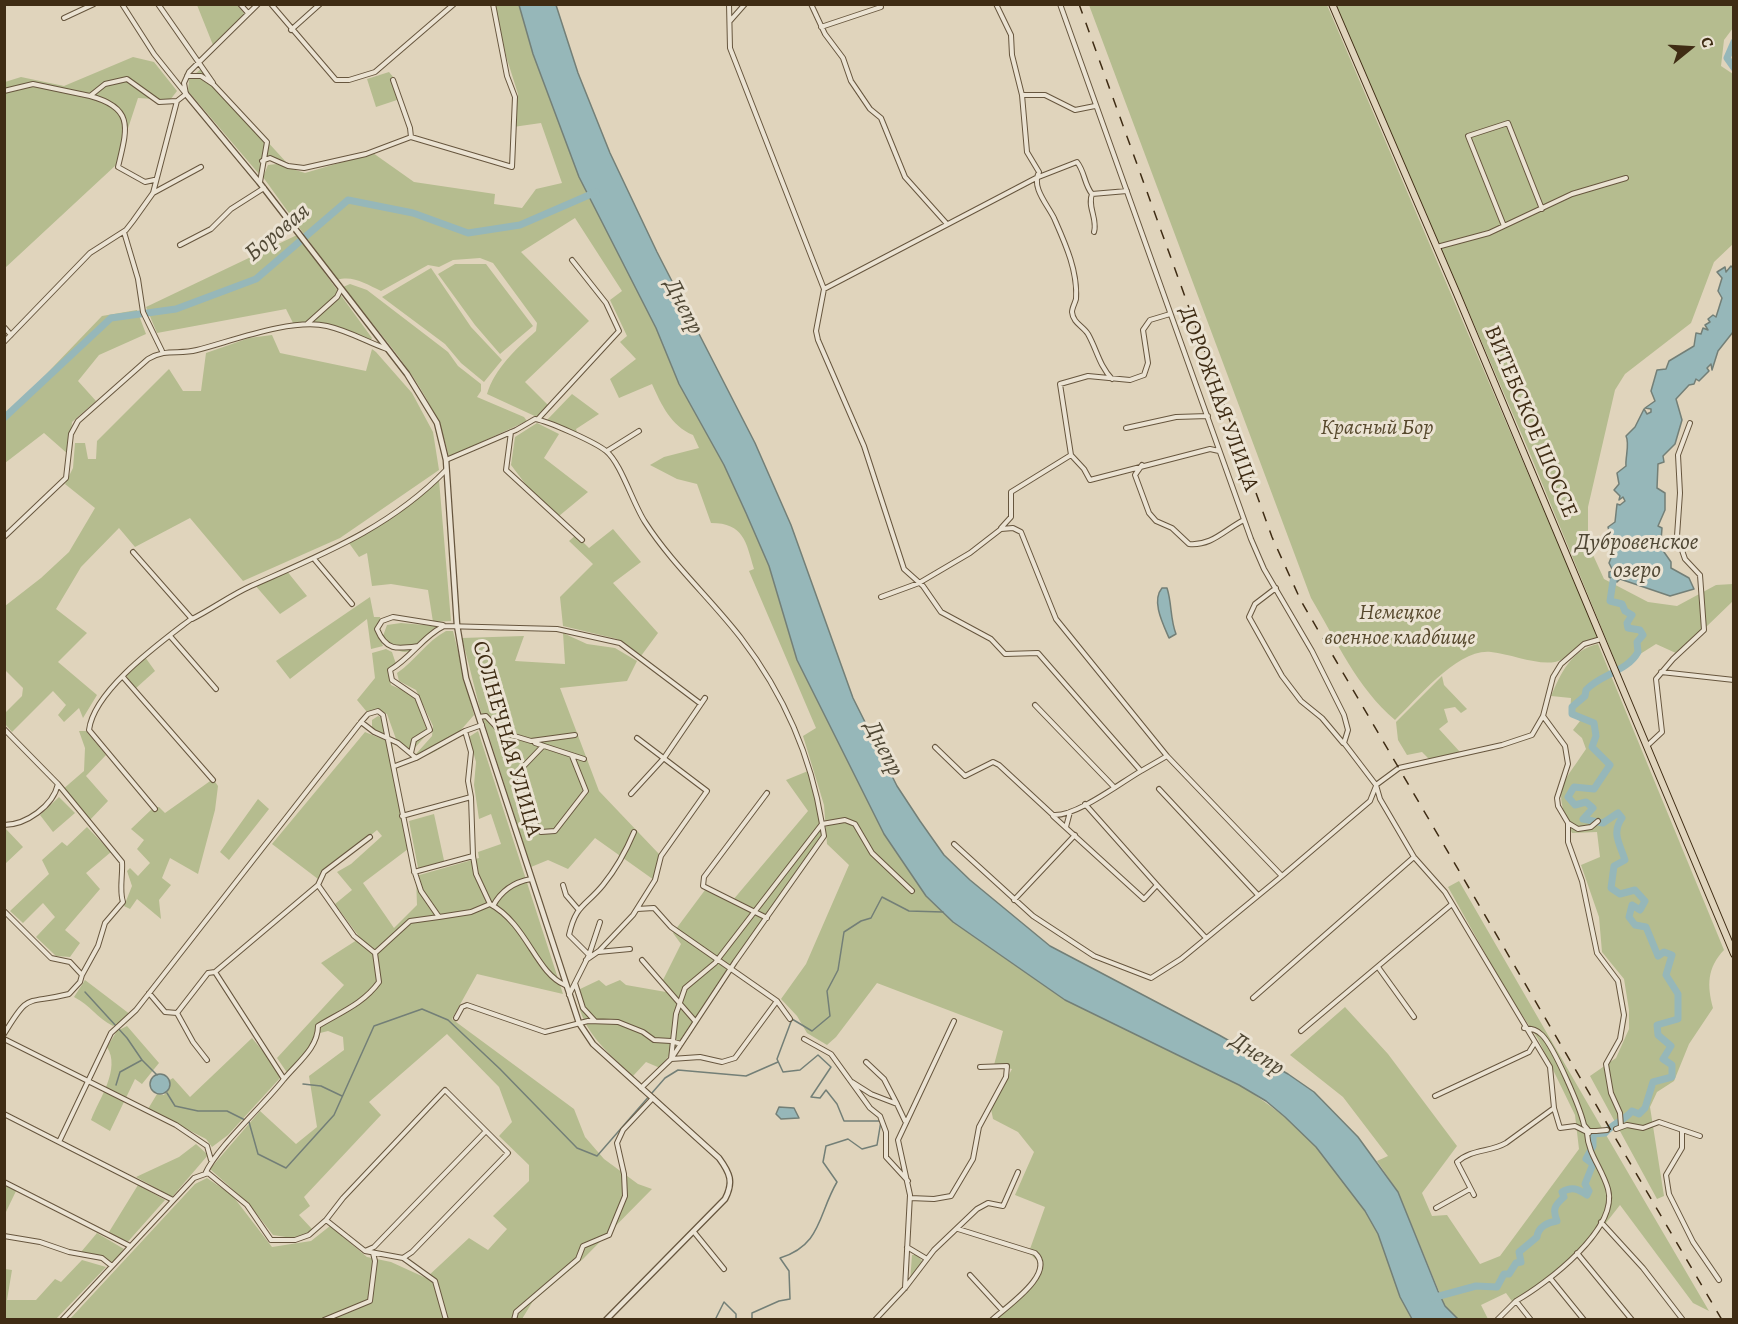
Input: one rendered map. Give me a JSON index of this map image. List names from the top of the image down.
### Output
{
  "streets": {
    "main road": ["ВИТЕБСКОЕ ШОССЕ"],
    "street": ["ДОРОЖНАЯ УЛИЦА", "СОЛНЕЧНАЯ УЛИЦА"]
  },
  "water": ["Боровая", "Днепр", "Дубровенское озеро"],
  "parks": ["Красный Бор", "Немецкое военное кладбище"],
  "north": "right"
}
